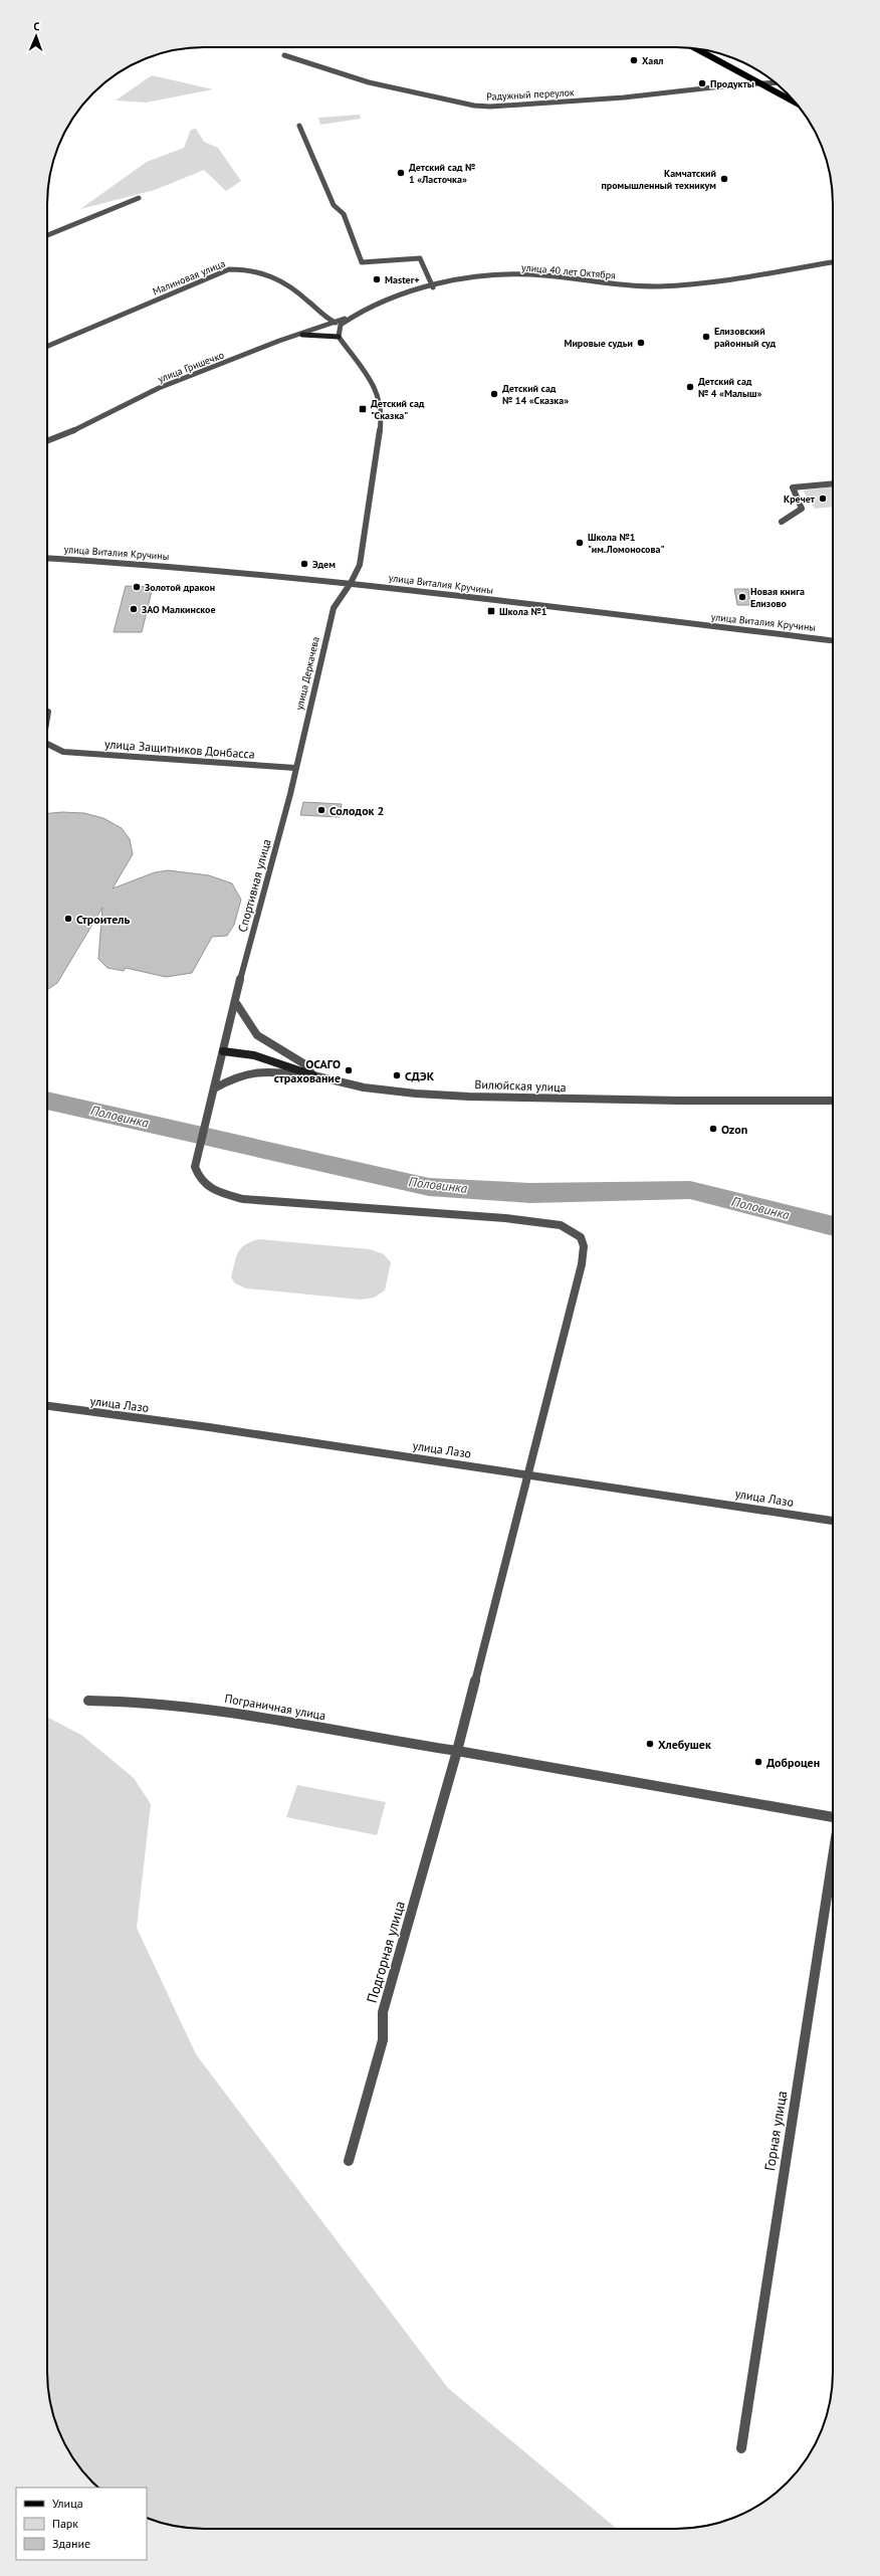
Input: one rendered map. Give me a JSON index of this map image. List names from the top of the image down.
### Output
{
  "streets": {
    "street": [
      "Радужный переулок",
      "улица 40 лет Октября",
      "Малиновая улица",
      "улица Гришечко",
      "улица Виталия Кручины",
      "улица Деркачева",
      "улица Защитников Донбасса",
      "Спортивная улица",
      "Вилюйская улица",
      "улица Лазо",
      "Пограничная улица",
      "Подгорная улица",
      "Горная улица"
    ]
  },
  "crossings": [
    ["улица 40 лет Октября", "улица Гришечко"],
    ["Малиновая улица", "улица Гришечко"],
    ["улица Виталия Кручины", "улица Деркачева"],
    ["улица Деркачева", "улица Защитников Донбасса"],
    ["улица Деркачева", "Спортивная улица"],
    ["улица Защитников Донбасса", "Спортивная улица"],
    ["Спортивная улица", "Вилюйская улица"],
    ["Спортивная улица", "улица Лазо"],
    ["Спортивная улица", "Подгорная улица"],
    ["улица Лазо", "Подгорная улица"],
    ["Пограничная улица", "Подгорная улица"]
  ],
  "water": ["Половинка"],
  "places": {
    "other": [
      "Хаял",
      "Продукты",
      "Детский сад № 1 «Ласточка»",
      "Камчатский промышленный техникум",
      "Master+",
      "Елизовский районный суд",
      "Мировые судьи",
      "Детский сад № 4 «Малыш»",
      "Детский сад № 14 «Сказка»",
      "Кречет",
      "Школа №1 \"им.Ломоносова\"",
      "Эдем",
      "Золотой дракон",
      "Новая книга Елизово",
      "ЗАО Малкинское",
      "Солодок 2",
      "Строитель",
      "ОСАГО страхование",
      "СДЭК",
      "Ozon",
      "Хлебушек",
      "Доброцен"
    ],
    "transit": ["Детский сад \"Сказка\"", "Школа №1"]
  },
  "legend": ["Улица", "Парк", "Здание"],
  "north": "top"
}
